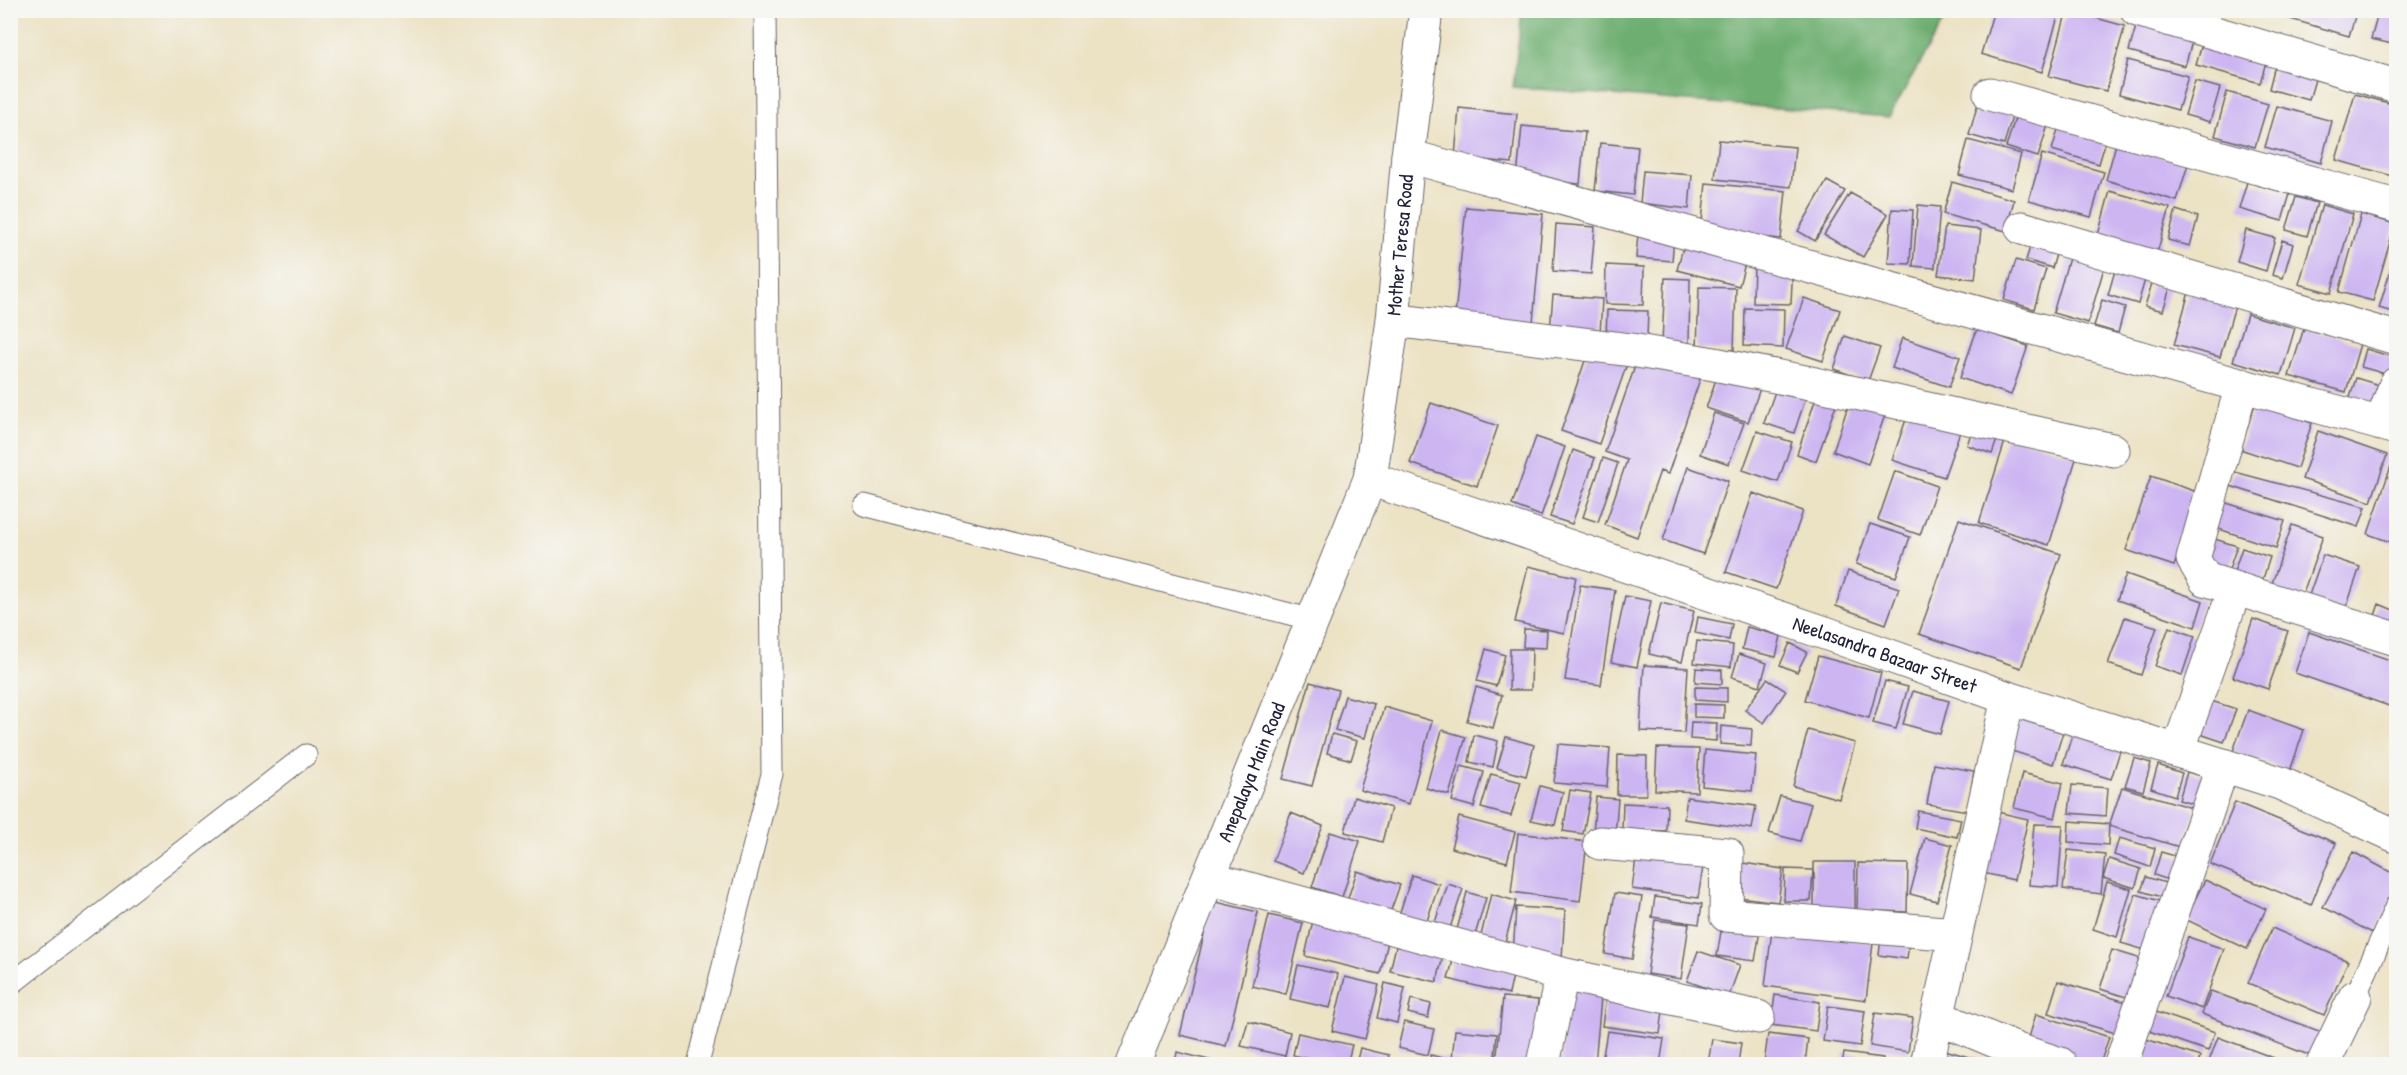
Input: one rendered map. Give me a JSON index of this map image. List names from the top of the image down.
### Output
{
  "streets": {
    "street": ["Mother Teresa Road", "Neelasandra Bazaar Street", "Anepalaya Main Road"]
  },
  "crossings": [
    ["Mother Teresa Road", "Neelasandra Bazaar Street"],
    ["Mother Teresa Road", "Anepalaya Main Road"],
    ["Neelasandra Bazaar Street", "Anepalaya Main Road"]
  ]
}
